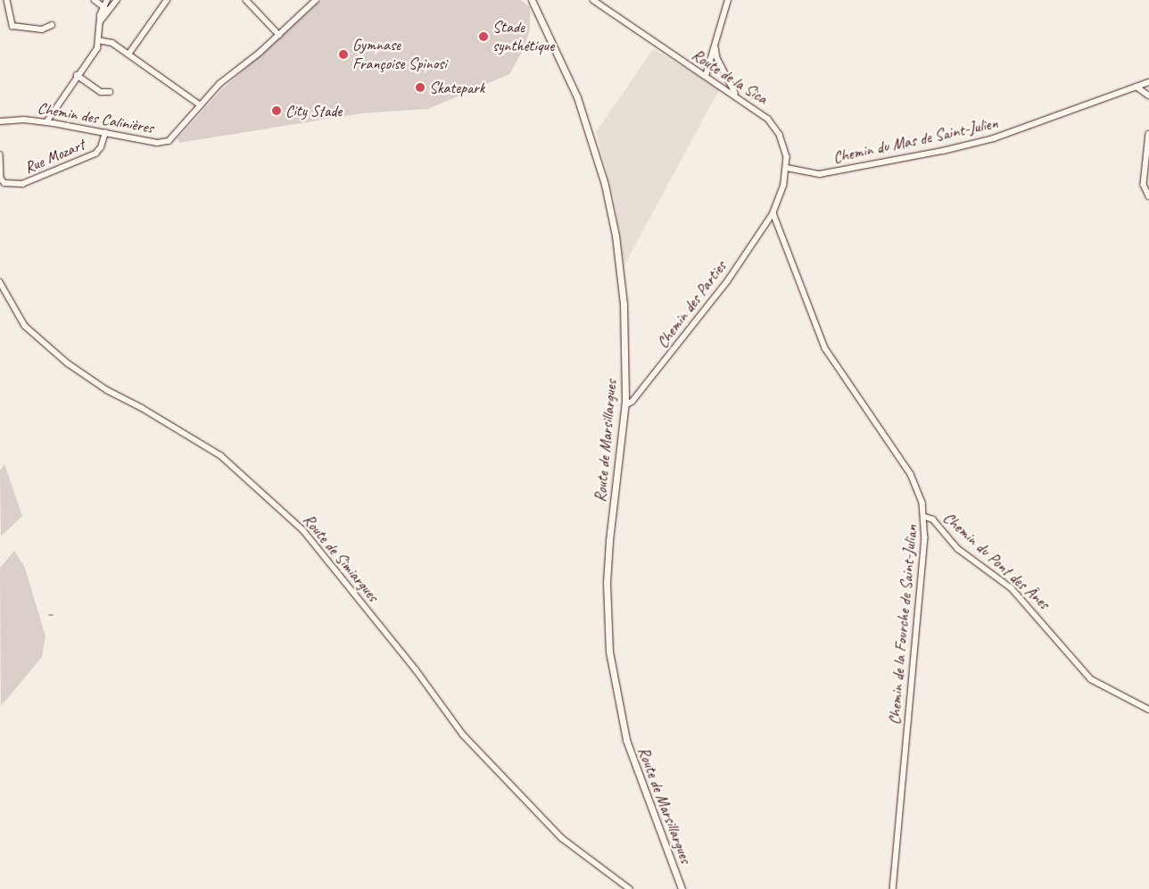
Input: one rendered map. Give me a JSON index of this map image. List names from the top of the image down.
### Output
{
  "streets": {
    "main road": ["Route de Marsillargues"],
    "street": [
      "Route de la Sica",
      "Chemin des Calinières",
      "Chemin du Mas de Saint-Julien",
      "Rue Mozart",
      "Chemin des Parties",
      "Route de Simiargues",
      "Chemin du Pont des Ânes",
      "Chemin de la Fourche de Saint-Julian"
    ]
  },
  "crossings": [
    ["Route de la Sica", "Chemin du Mas de Saint-Julien"],
    ["Route de la Sica", "Chemin des Parties"],
    ["Route de la Sica", "Chemin de la Fourche de Saint-Julian"],
    ["Chemin des Calinières", "Rue Mozart"],
    ["Chemin des Parties", "Route de Marsillargues"],
    ["Chemin des Parties", "Chemin de la Fourche de Saint-Julian"],
    ["Chemin du Pont des Ânes", "Chemin de la Fourche de Saint-Julian"]
  ],
  "places": [
    "Stade synthétique",
    "Gymnase Françoise Spinosi",
    "Skatepark",
    "City Stade"
  ]
}
